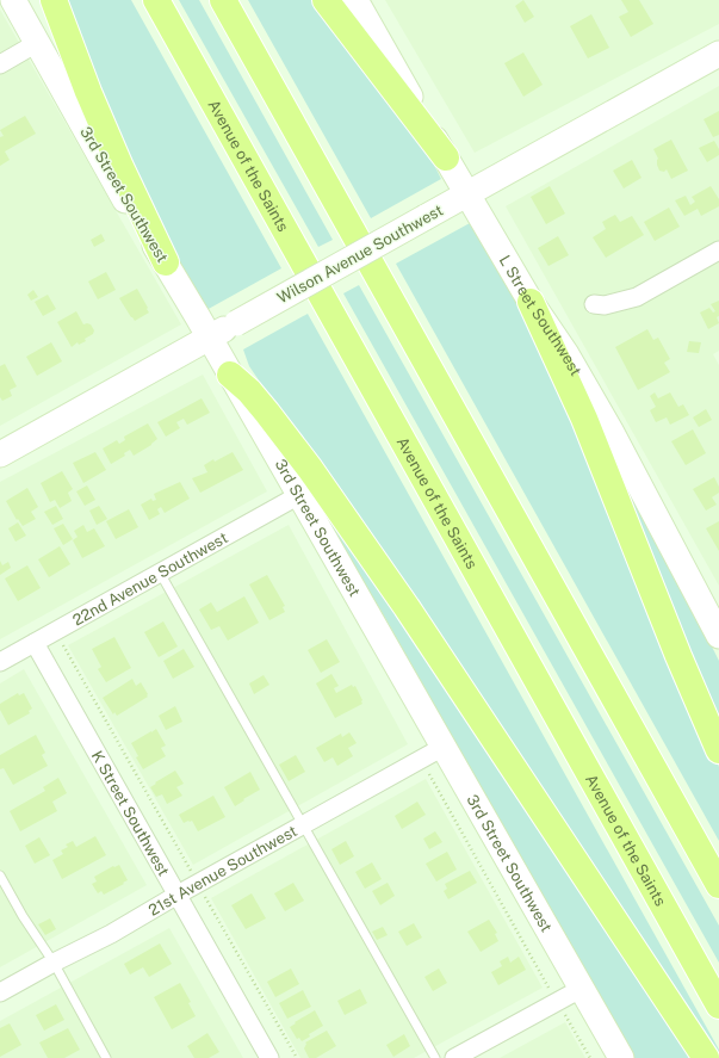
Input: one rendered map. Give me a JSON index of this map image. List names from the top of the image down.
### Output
{
  "streets": {
    "highway": ["Avenue of the Saints"],
    "street": [
      "3rd Street Southwest",
      "Wilson Avenue Southwest",
      "L Street Southwest",
      "22nd Avenue Southwest",
      "K Street Southwest",
      "21st Avenue Southwest"
    ]
  },
  "crossings": [
    ["3rd Street Southwest", "Wilson Avenue Southwest"],
    ["3rd Street Southwest", "22nd Avenue Southwest"],
    ["3rd Street Southwest", "21st Avenue Southwest"],
    ["Wilson Avenue Southwest", "L Street Southwest"],
    ["22nd Avenue Southwest", "K Street Southwest"],
    ["K Street Southwest", "21st Avenue Southwest"]
  ]
}
